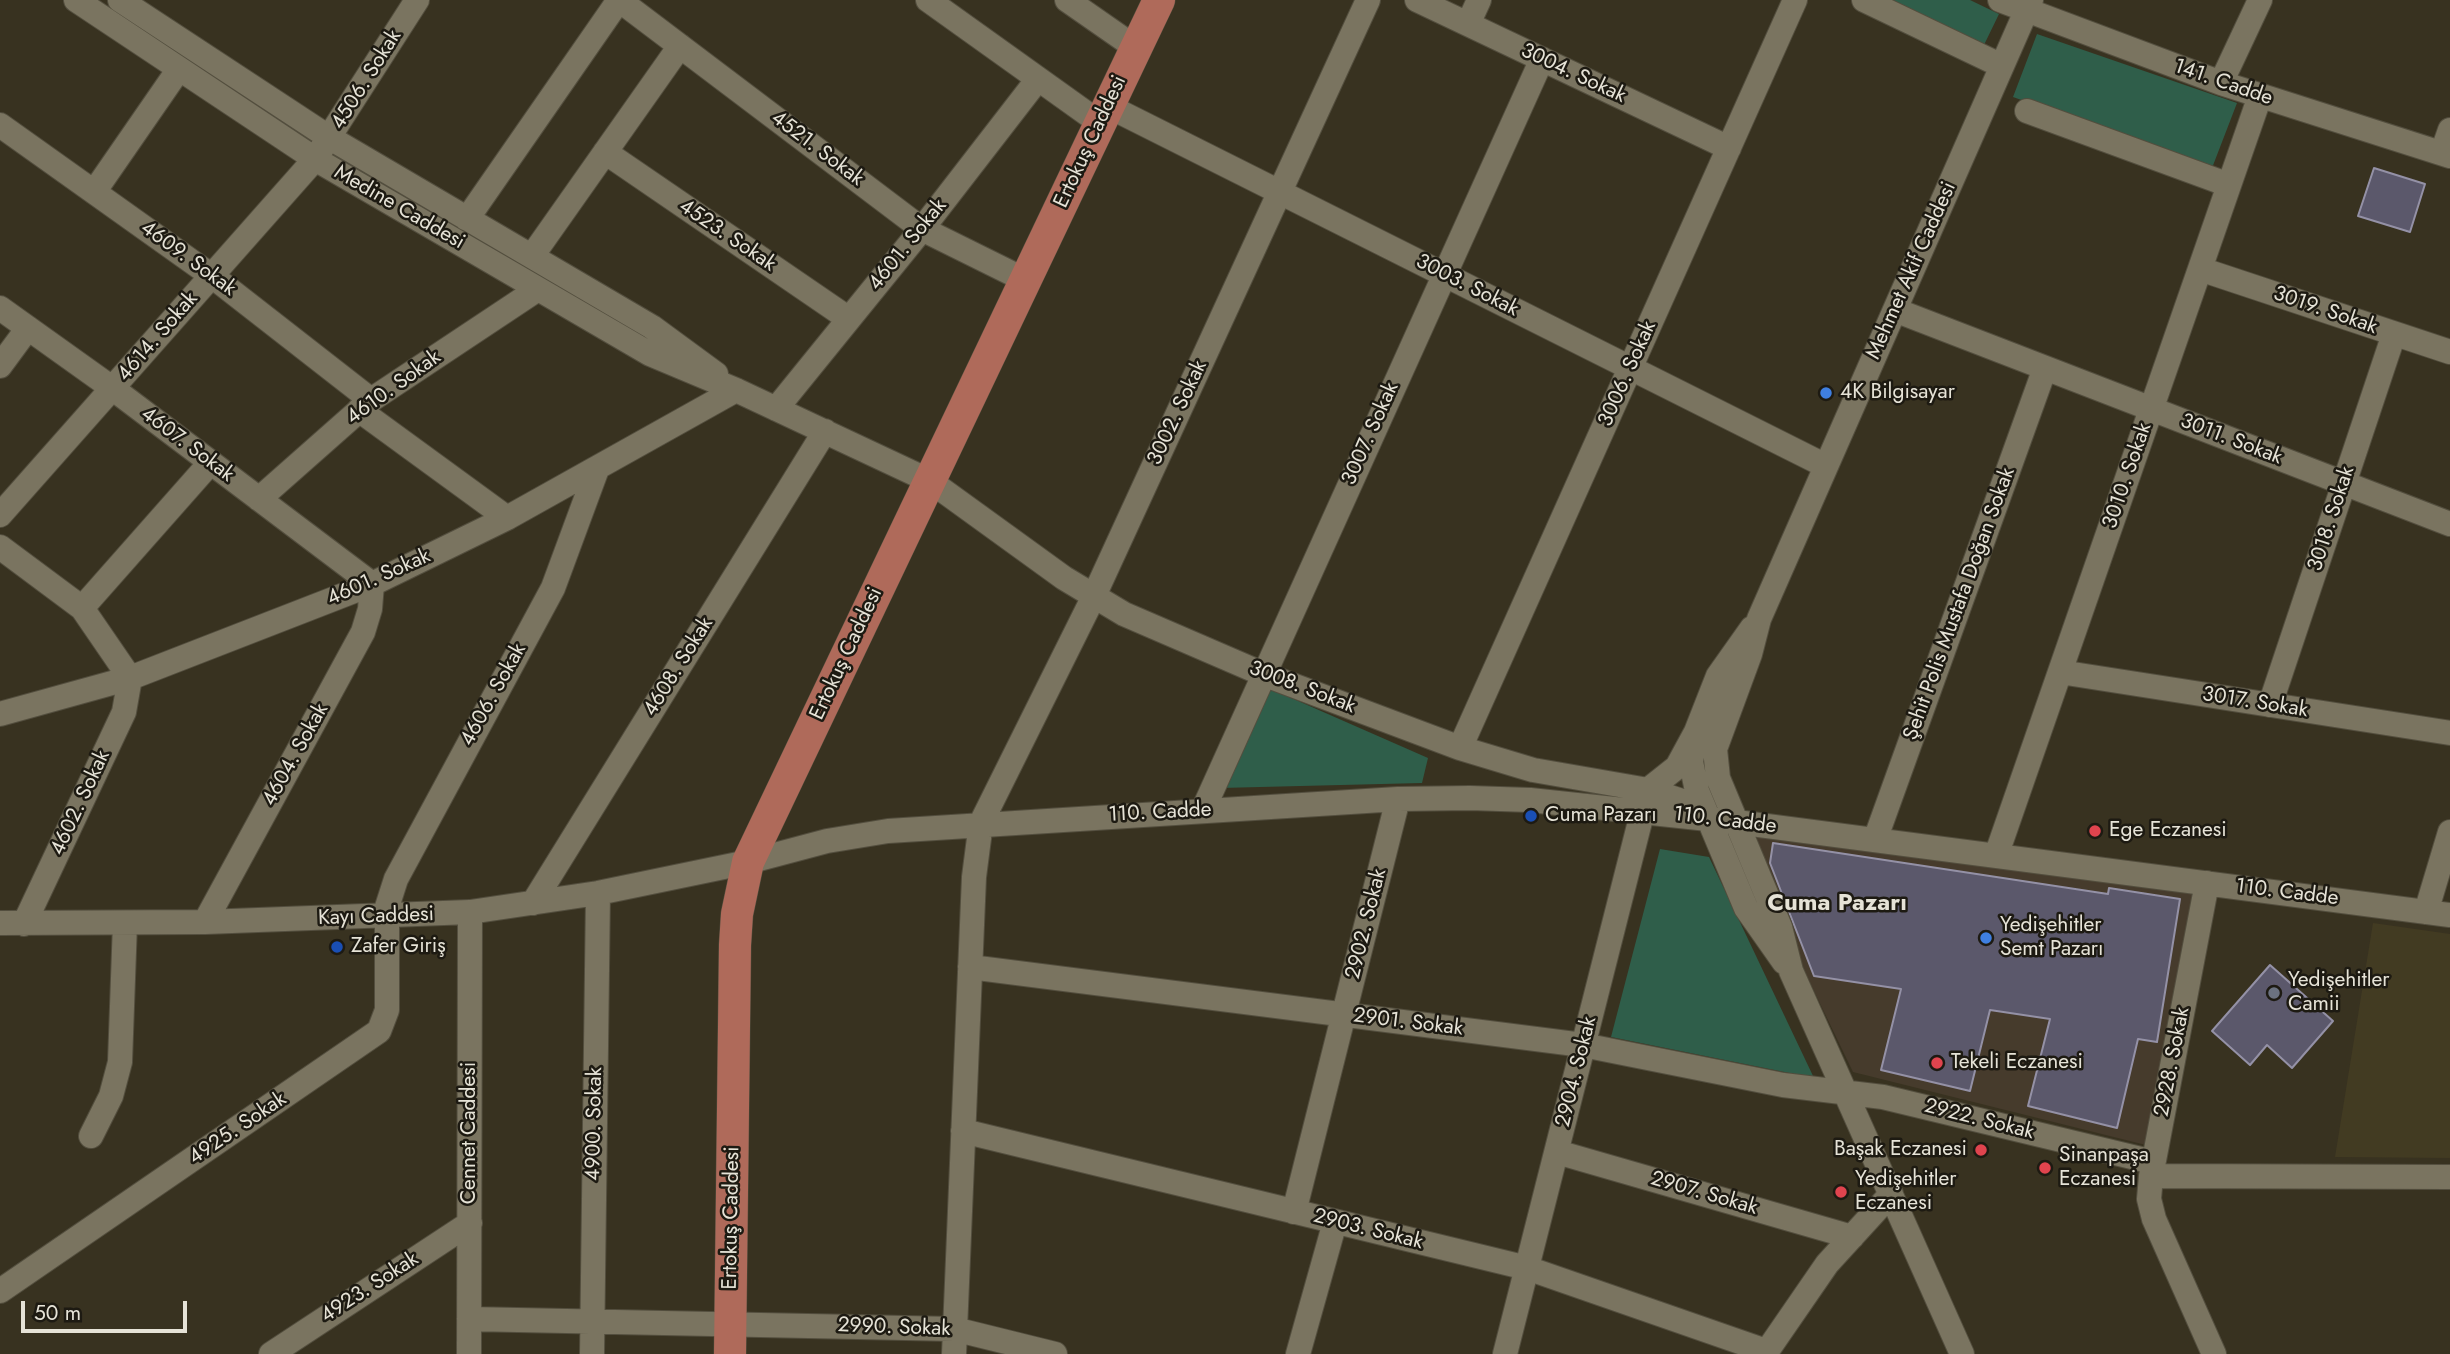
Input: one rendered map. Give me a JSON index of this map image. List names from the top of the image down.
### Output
{
  "streets": {
    "main road": ["Ertokuş Caddesi"],
    "street": [
      "3004. Sokak",
      "4506. Sokak",
      "141. Cadde",
      "4521. Sokak",
      "Medine Caddesi",
      "4523. Sokak",
      "4601. Sokak",
      "4609. Sokak",
      "Mehmet Akif Caddesi",
      "3003. Sokak",
      "3019. Sokak",
      "4614. Sokak",
      "3006. Sokak",
      "4610. Sokak",
      "3002. Sokak",
      "3007. Sokak",
      "3011. Sokak",
      "4607. Sokak",
      "3010. Sokak",
      "3018. Sokak",
      "Şehit Polis Mustafa Doğan Sokak",
      "4608. Sokak",
      "3008. Sokak",
      "4606. Sokak",
      "3017. Sokak",
      "4604. Sokak",
      "4602. Sokak",
      "110. Cadde",
      "Kayı Caddesi",
      "2902. Sokak",
      "2901. Sokak",
      "2928. Sokak",
      "2904. Sokak",
      "2922. Sokak",
      "4900. Sokak",
      "4925. Sokak",
      "Cennet Caddesi",
      "2907. Sokak",
      "2903. Sokak",
      "4923. Sokak",
      "2990. Sokak"
    ]
  },
  "crossings": [
    ["3004. Sokak", "3006. Sokak"],
    ["3004. Sokak", "3007. Sokak"],
    ["4506. Sokak", "Medine Caddesi"],
    ["4506. Sokak", "4614. Sokak"],
    ["141. Cadde", "Mehmet Akif Caddesi"],
    ["141. Cadde", "3010. Sokak"],
    ["Ertokuş Caddesi", "4521. Sokak"],
    ["Ertokuş Caddesi", "Medine Caddesi"],
    ["Ertokuş Caddesi", "3003. Sokak"],
    ["Ertokuş Caddesi", "3008. Sokak"],
    ["Ertokuş Caddesi", "110. Cadde"],
    ["Ertokuş Caddesi", "Kayı Caddesi"],
    ["Ertokuş Caddesi", "2990. Sokak"],
    ["4521. Sokak", "4601. Sokak"],
    ["Medine Caddesi", "4601. Sokak"],
    ["Medine Caddesi", "4614. Sokak"],
    ["Medine Caddesi", "4610. Sokak"],
    ["Medine Caddesi", "4608. Sokak"],
    ["Medine Caddesi", "3008. Sokak"],
    ["4523. Sokak", "4601. Sokak"],
    ["4601. Sokak", "4609. Sokak"],
    ["4601. Sokak", "3003. Sokak"],
    ["4601. Sokak", "4607. Sokak"],
    ["4601. Sokak", "4606. Sokak"],
    ["4601. Sokak", "4604. Sokak"],
    ["4601. Sokak", "4602. Sokak"],
    ["4609. Sokak", "4614. Sokak"],
    ["4609. Sokak", "4610. Sokak"],
    ["Mehmet Akif Caddesi", "3003. Sokak"],
    ["Mehmet Akif Caddesi", "3011. Sokak"],
    ["Mehmet Akif Caddesi", "110. Cadde"],
    ["Mehmet Akif Caddesi", "2901. Sokak"],
    ["Mehmet Akif Caddesi", "2922. Sokak"],
    ["3003. Sokak", "3006. Sokak"],
    ["3003. Sokak", "3002. Sokak"],
    ["3003. Sokak", "3007. Sokak"],
    ["3019. Sokak", "3010. Sokak"],
    ["3019. Sokak", "3018. Sokak"],
    ["4614. Sokak", "4607. Sokak"],
    ["3006. Sokak", "3008. Sokak"],
    ["4610. Sokak", "4607. Sokak"],
    ["3002. Sokak", "3008. Sokak"],
    ["3002. Sokak", "110. Cadde"],
    ["3002. Sokak", "2901. Sokak"],
    ["3002. Sokak", "2903. Sokak"],
    ["3002. Sokak", "2990. Sokak"],
    ["3007. Sokak", "3008. Sokak"],
    ["3007. Sokak", "110. Cadde"],
    ["3011. Sokak", "3010. Sokak"],
    ["3011. Sokak", "3018. Sokak"],
    ["3011. Sokak", "Şehit Polis Mustafa Doğan Sokak"],
    ["4607. Sokak", "4604. Sokak"],
    ["3010. Sokak", "3017. Sokak"],
    ["3010. Sokak", "110. Cadde"],
    ["3018. Sokak", "3017. Sokak"],
    ["Şehit Polis Mustafa Doğan Sokak", "110. Cadde"],
    ["4608. Sokak", "Kayı Caddesi"],
    ["3008. Sokak", "110. Cadde"],
    ["3008. Sokak", "2904. Sokak"],
    ["4606. Sokak", "Kayı Caddesi"],
    ["4606. Sokak", "4925. Sokak"],
    ["4604. Sokak", "Kayı Caddesi"],
    ["4602. Sokak", "Kayı Caddesi"],
    ["110. Cadde", "Kayı Caddesi"],
    ["110. Cadde", "2902. Sokak"],
    ["110. Cadde", "2928. Sokak"],
    ["110. Cadde", "2904. Sokak"],
    ["Kayı Caddesi", "4900. Sokak"],
    ["Kayı Caddesi", "4925. Sokak"],
    ["Kayı Caddesi", "Cennet Caddesi"],
    ["2902. Sokak", "2901. Sokak"],
    ["2902. Sokak", "2903. Sokak"],
    ["2901. Sokak", "2904. Sokak"],
    ["2901. Sokak", "2922. Sokak"],
    ["2928. Sokak", "2922. Sokak"],
    ["2904. Sokak", "2907. Sokak"],
    ["2904. Sokak", "2903. Sokak"],
    ["4900. Sokak", "2990. Sokak"],
    ["Cennet Caddesi", "4923. Sokak"],
    ["Cennet Caddesi", "2990. Sokak"]
  ],
  "districts": ["Cuma Pazarı"],
  "places": [
    "4K Bilgisayar",
    "Cuma Pazarı",
    "Ege Eczanesi",
    "Yedişehitler Semt Pazarı",
    "Zafer Giriş",
    "Yedişehitler Camii",
    "Tekeli Eczanesi",
    "Başak Eczanesi",
    "Sinanpaşa Eczanesi",
    "Yedişehitler Eczanesi"
  ],
  "scale_bar": "50 m"
}
